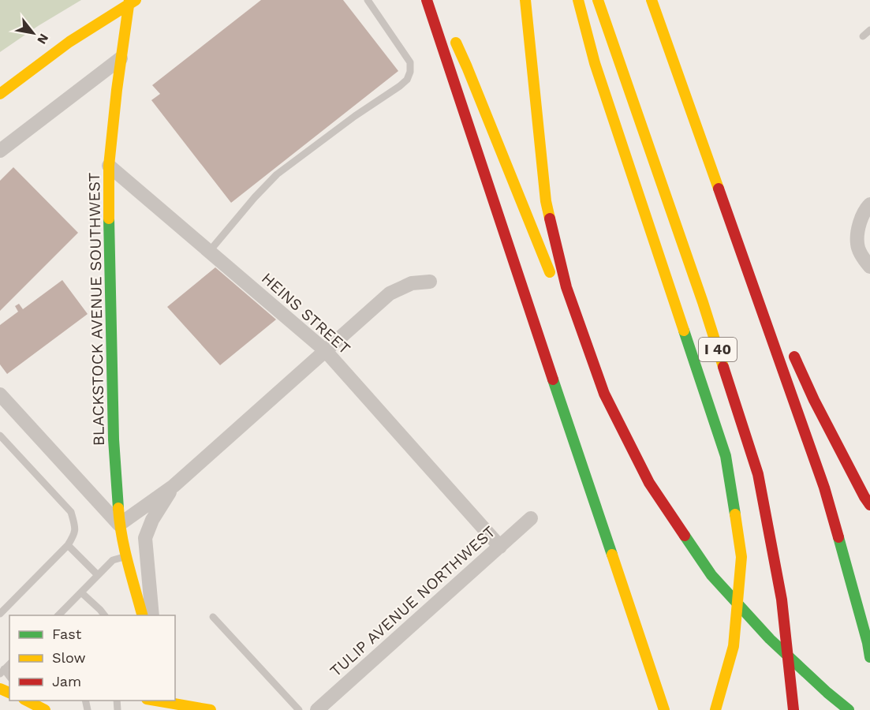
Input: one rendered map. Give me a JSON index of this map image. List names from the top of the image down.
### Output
{
  "streets": {
    "main road": ["BLACKSTOCK AVENUE SOUTHWEST", "I 40"],
    "street": ["HEINS STREET", "TULIP AVENUE NORTHWEST"]
  },
  "crossings": [
    ["BLACKSTOCK AVENUE SOUTHWEST", "HEINS STREET"],
    ["HEINS STREET", "TULIP AVENUE NORTHWEST"]
  ],
  "legend": ["Fast", "Slow", "Jam"],
  "north": "bottom right"
}
